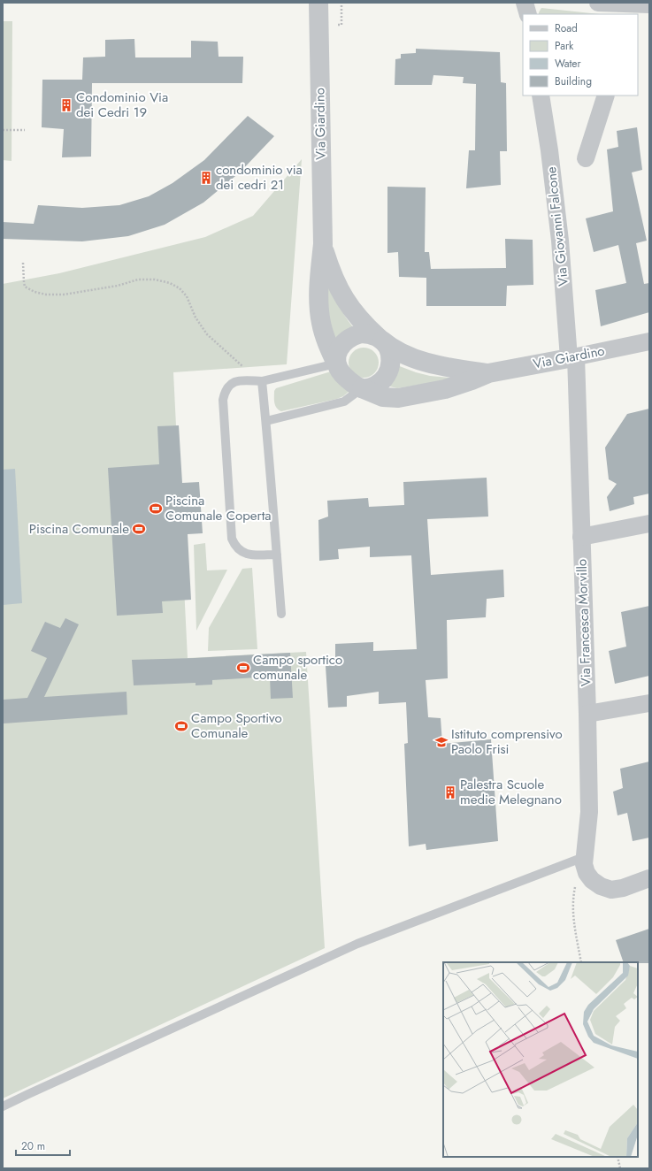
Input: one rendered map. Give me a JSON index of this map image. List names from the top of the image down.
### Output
{
  "streets": {
    "street": ["Via Giardino", "Via Giovanni Falcone", "Via Francesca Morvillo"]
  },
  "crossings": [
    ["Via Giardino", "Via Giovanni Falcone"],
    ["Via Giardino", "Via Francesca Morvillo"],
    ["Via Giovanni Falcone", "Via Francesca Morvillo"]
  ],
  "places": {
    "building": ["Condominio Via dei Cedri 19", "condominio via dei cedri 21", "Palestra Scuole medie Melegnano"],
    "sports": [
      "Piscina Comunale Coperta",
      "Piscina Comunale",
      "Campo sportico comunale",
      "Campo Sportivo Comunale"
    ],
    "school or university": ["Istituto comprensivo Paolo Frisi"]
  },
  "legend": [
    "Road",
    "Park",
    "Water",
    "Building"
  ],
  "scale_bar": "20 m"
}
